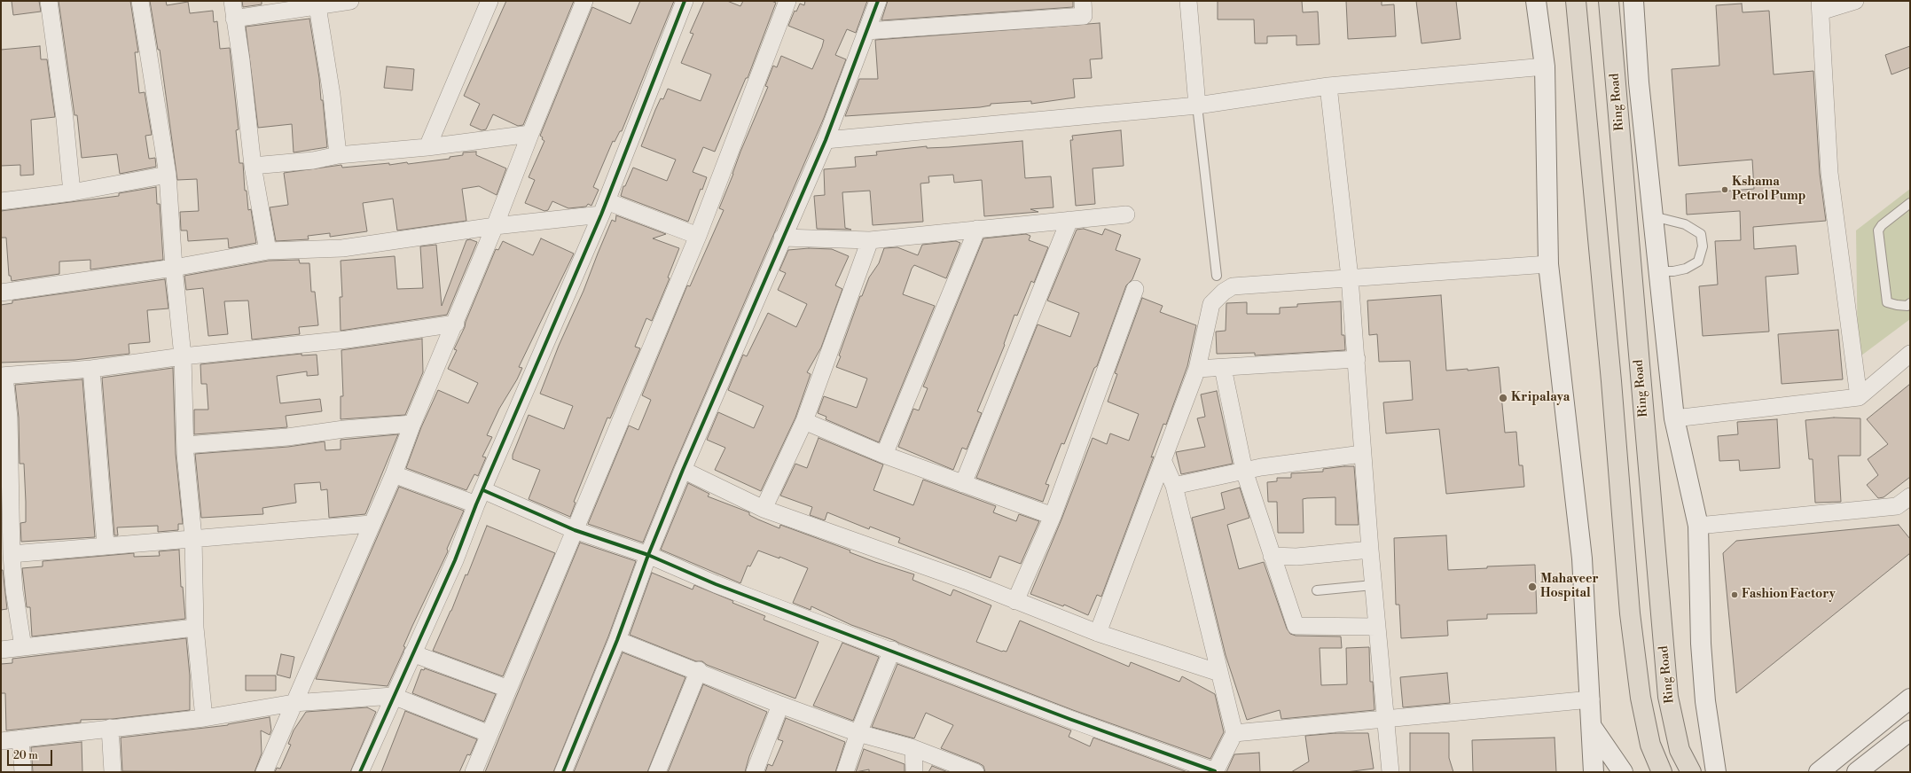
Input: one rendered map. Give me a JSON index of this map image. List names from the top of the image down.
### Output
{
  "streets": {
    "highway": ["Ring Road"]
  },
  "places": [
    "Kshama Petrol Pump",
    "Kripalaya",
    "Mahaveer Hospital",
    "Fashion Factory"
  ],
  "scale_bar": "20 m"
}
